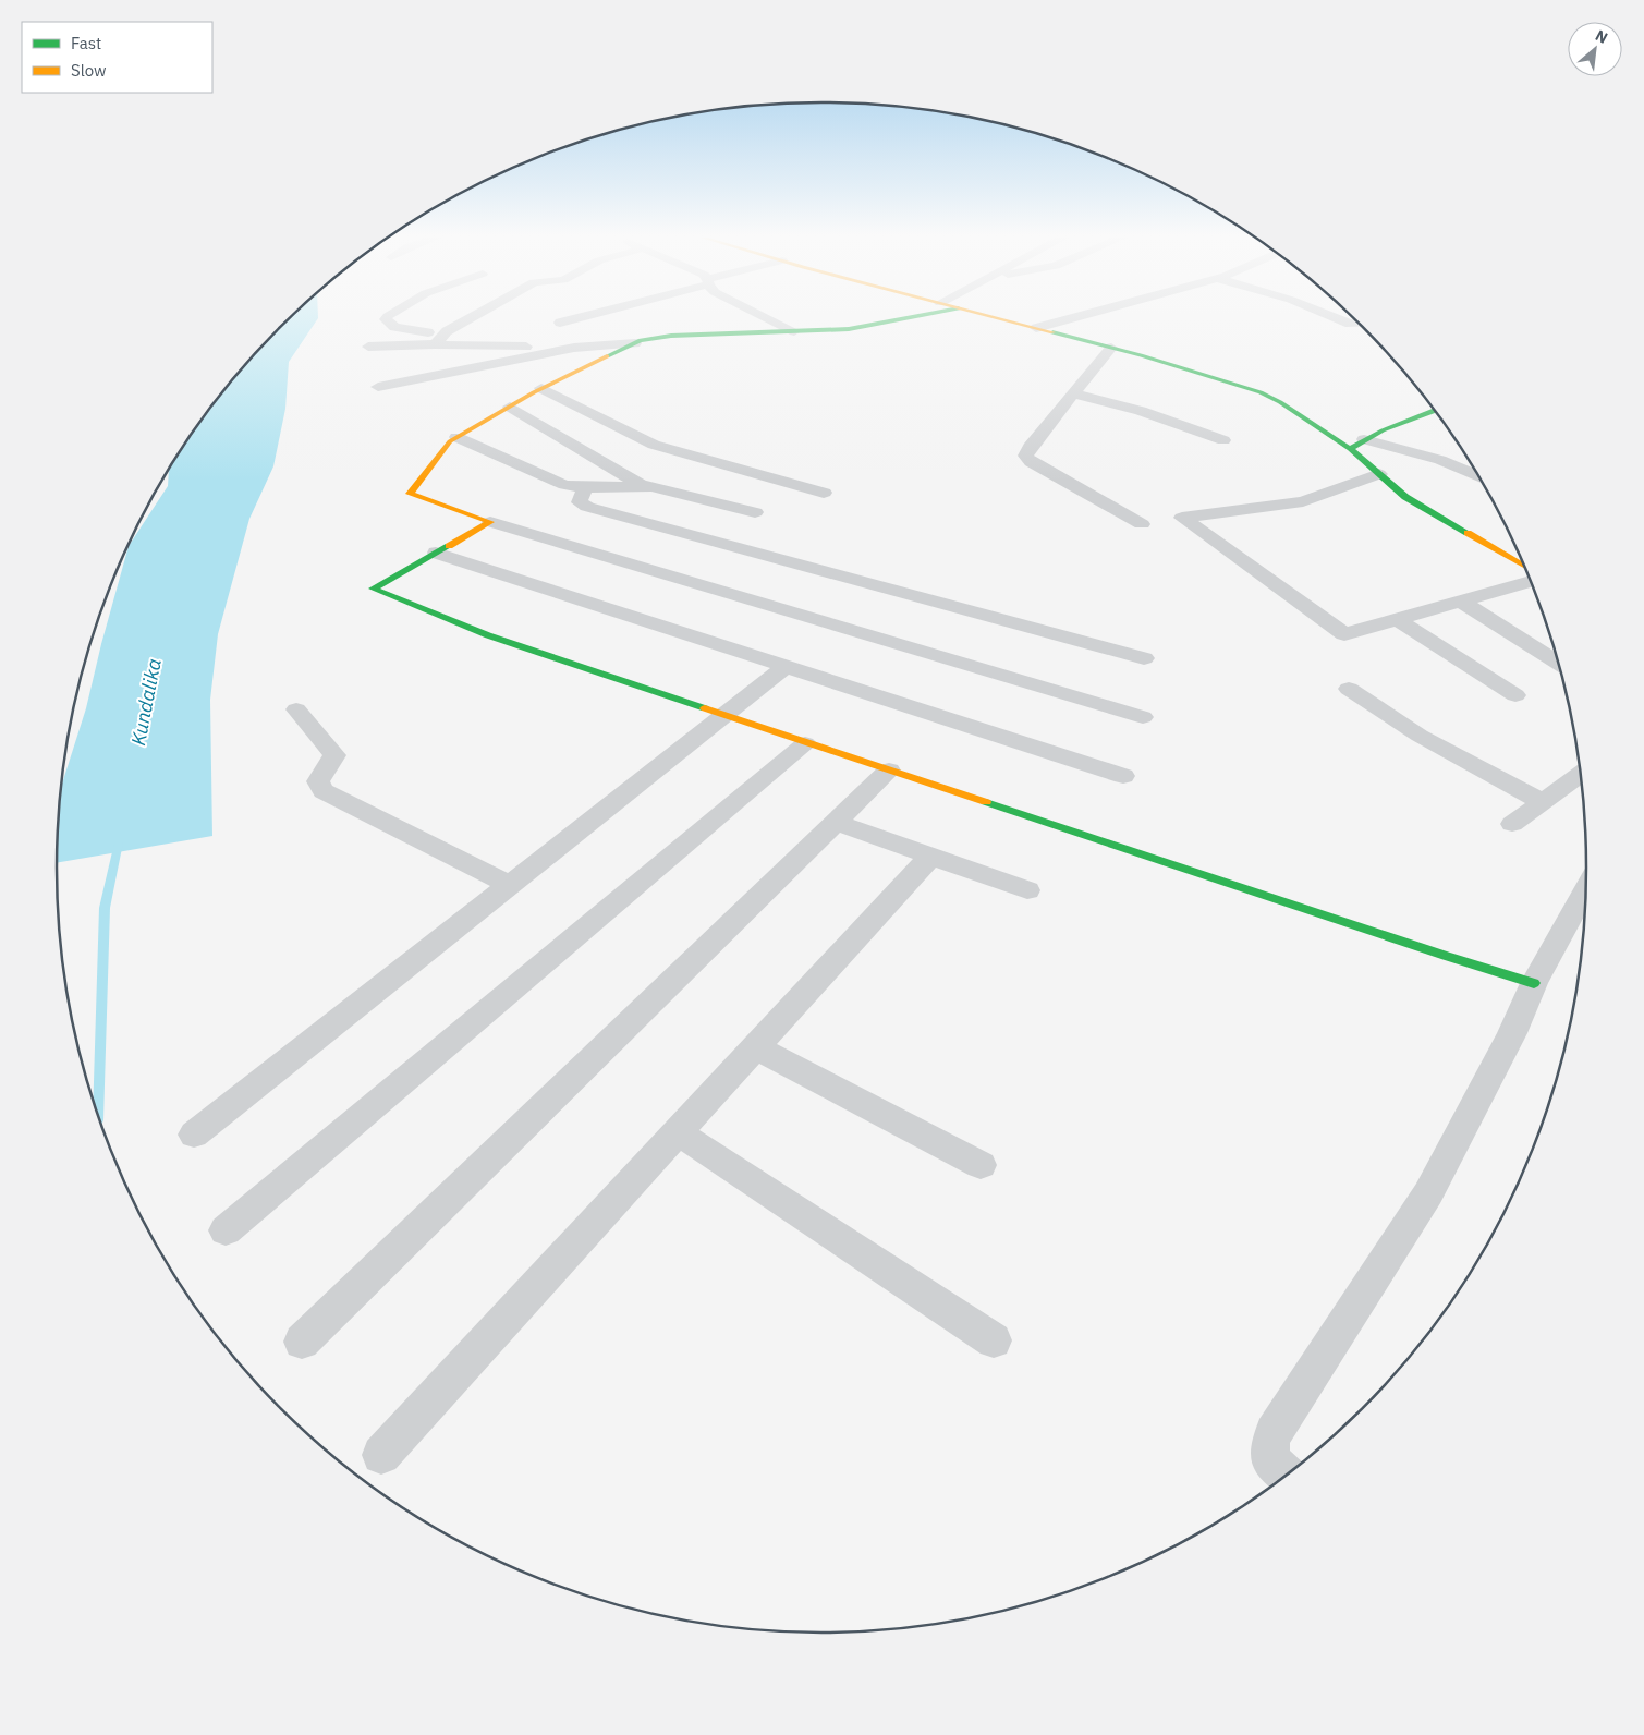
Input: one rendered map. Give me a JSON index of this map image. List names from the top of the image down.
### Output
{
  "water": ["Kundalika"],
  "legend": ["Fast", "Slow"],
  "north": "top right"
}
